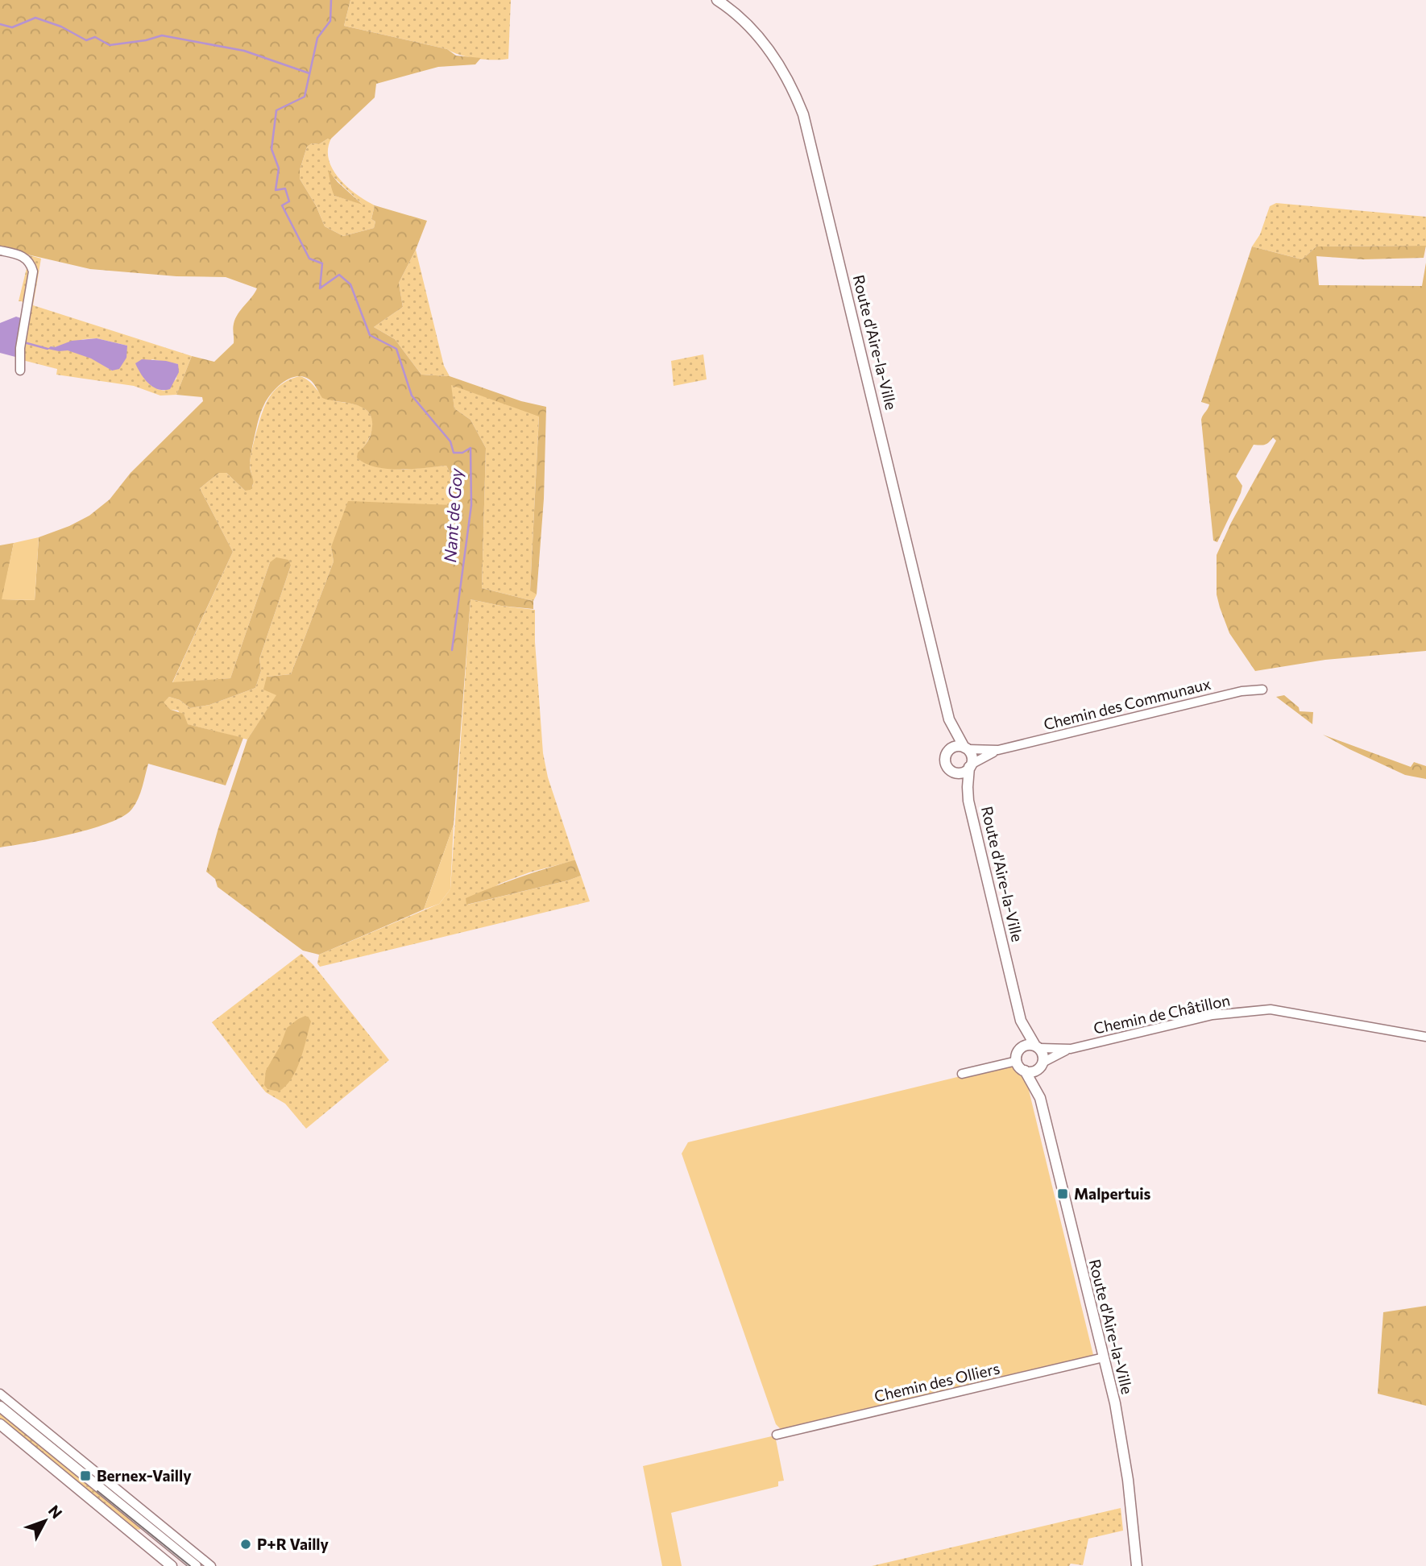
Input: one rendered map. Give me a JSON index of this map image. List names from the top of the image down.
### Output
{
  "streets": {
    "main road": ["Route d'Aire-la-Ville"],
    "street": ["Chemin des Communaux", "Chemin de Châtillon", "Chemin des Olliers"]
  },
  "crossings": [
    ["Route d'Aire-la-Ville", "Chemin des Communaux"],
    ["Route d'Aire-la-Ville", "Chemin de Châtillon"],
    ["Route d'Aire-la-Ville", "Chemin des Olliers"]
  ],
  "water": ["Nant de Goy"],
  "places": {
    "transit": ["Malpertuis", "Bernex-Vailly"],
    "other": ["P+R Vailly"]
  },
  "north": "top right"
}
